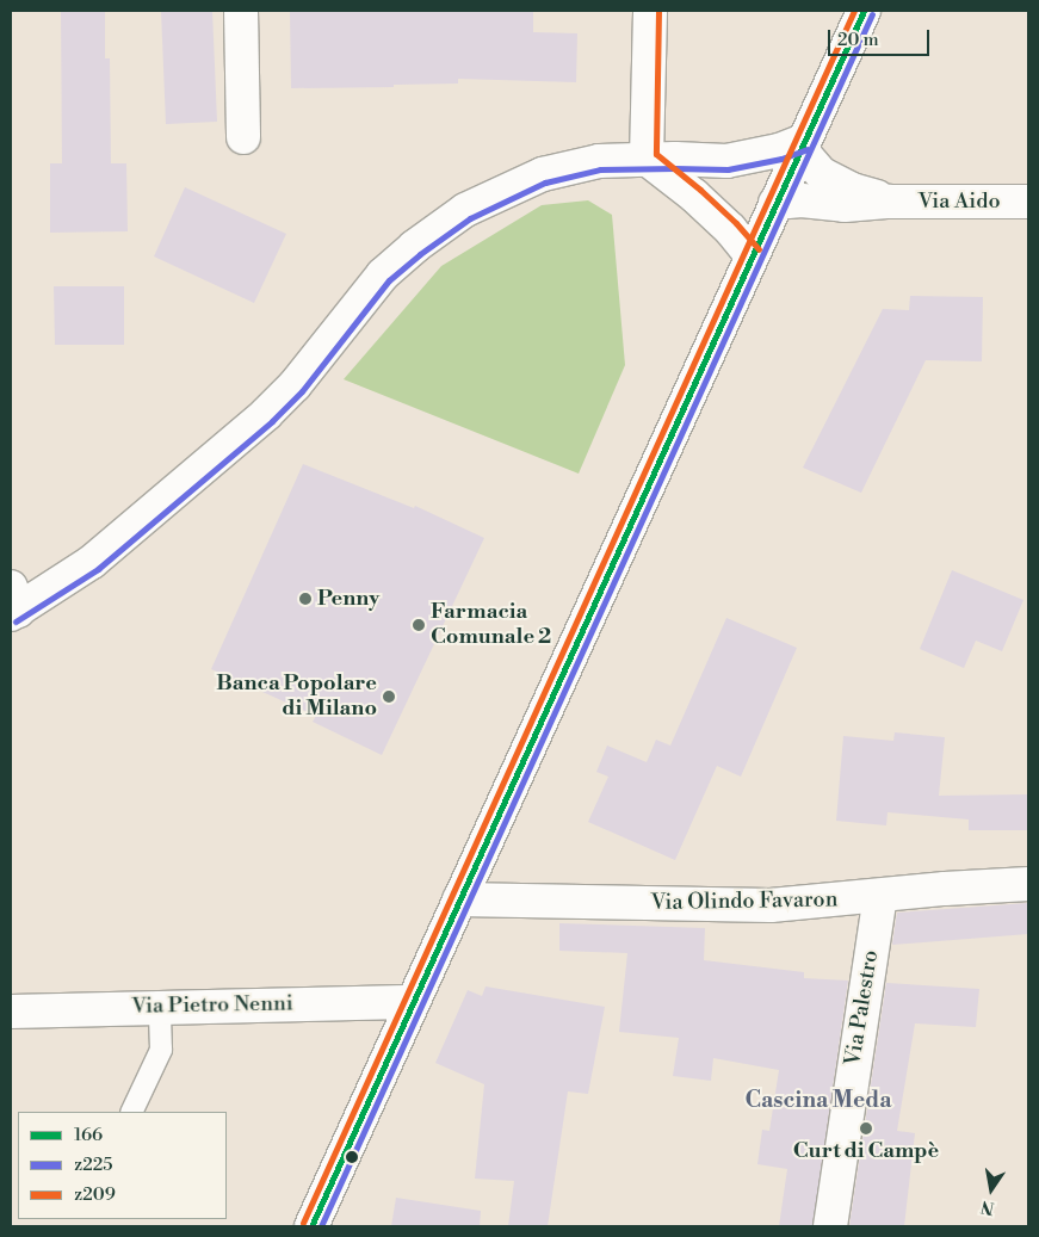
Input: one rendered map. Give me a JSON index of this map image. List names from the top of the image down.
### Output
{
  "streets": {
    "street": [
      "Via Aido",
      "Via Olindo Favaron",
      "Via Pietro Nenni",
      "Via Palestro"
    ]
  },
  "crossings": [
    ["Via Olindo Favaron", "Via Palestro"]
  ],
  "districts": ["Cascina Meda"],
  "places": [
    "Penny",
    "Farmacia Comunale 2",
    "Banca Popolare di Milano",
    "Curt di Campè"
  ],
  "lines": ["transit line 166", "transit line z209", "transit line z225"],
  "legend": ["166", "z225", "z209"],
  "scale_bar": "20 m",
  "north": "bottom"
}
